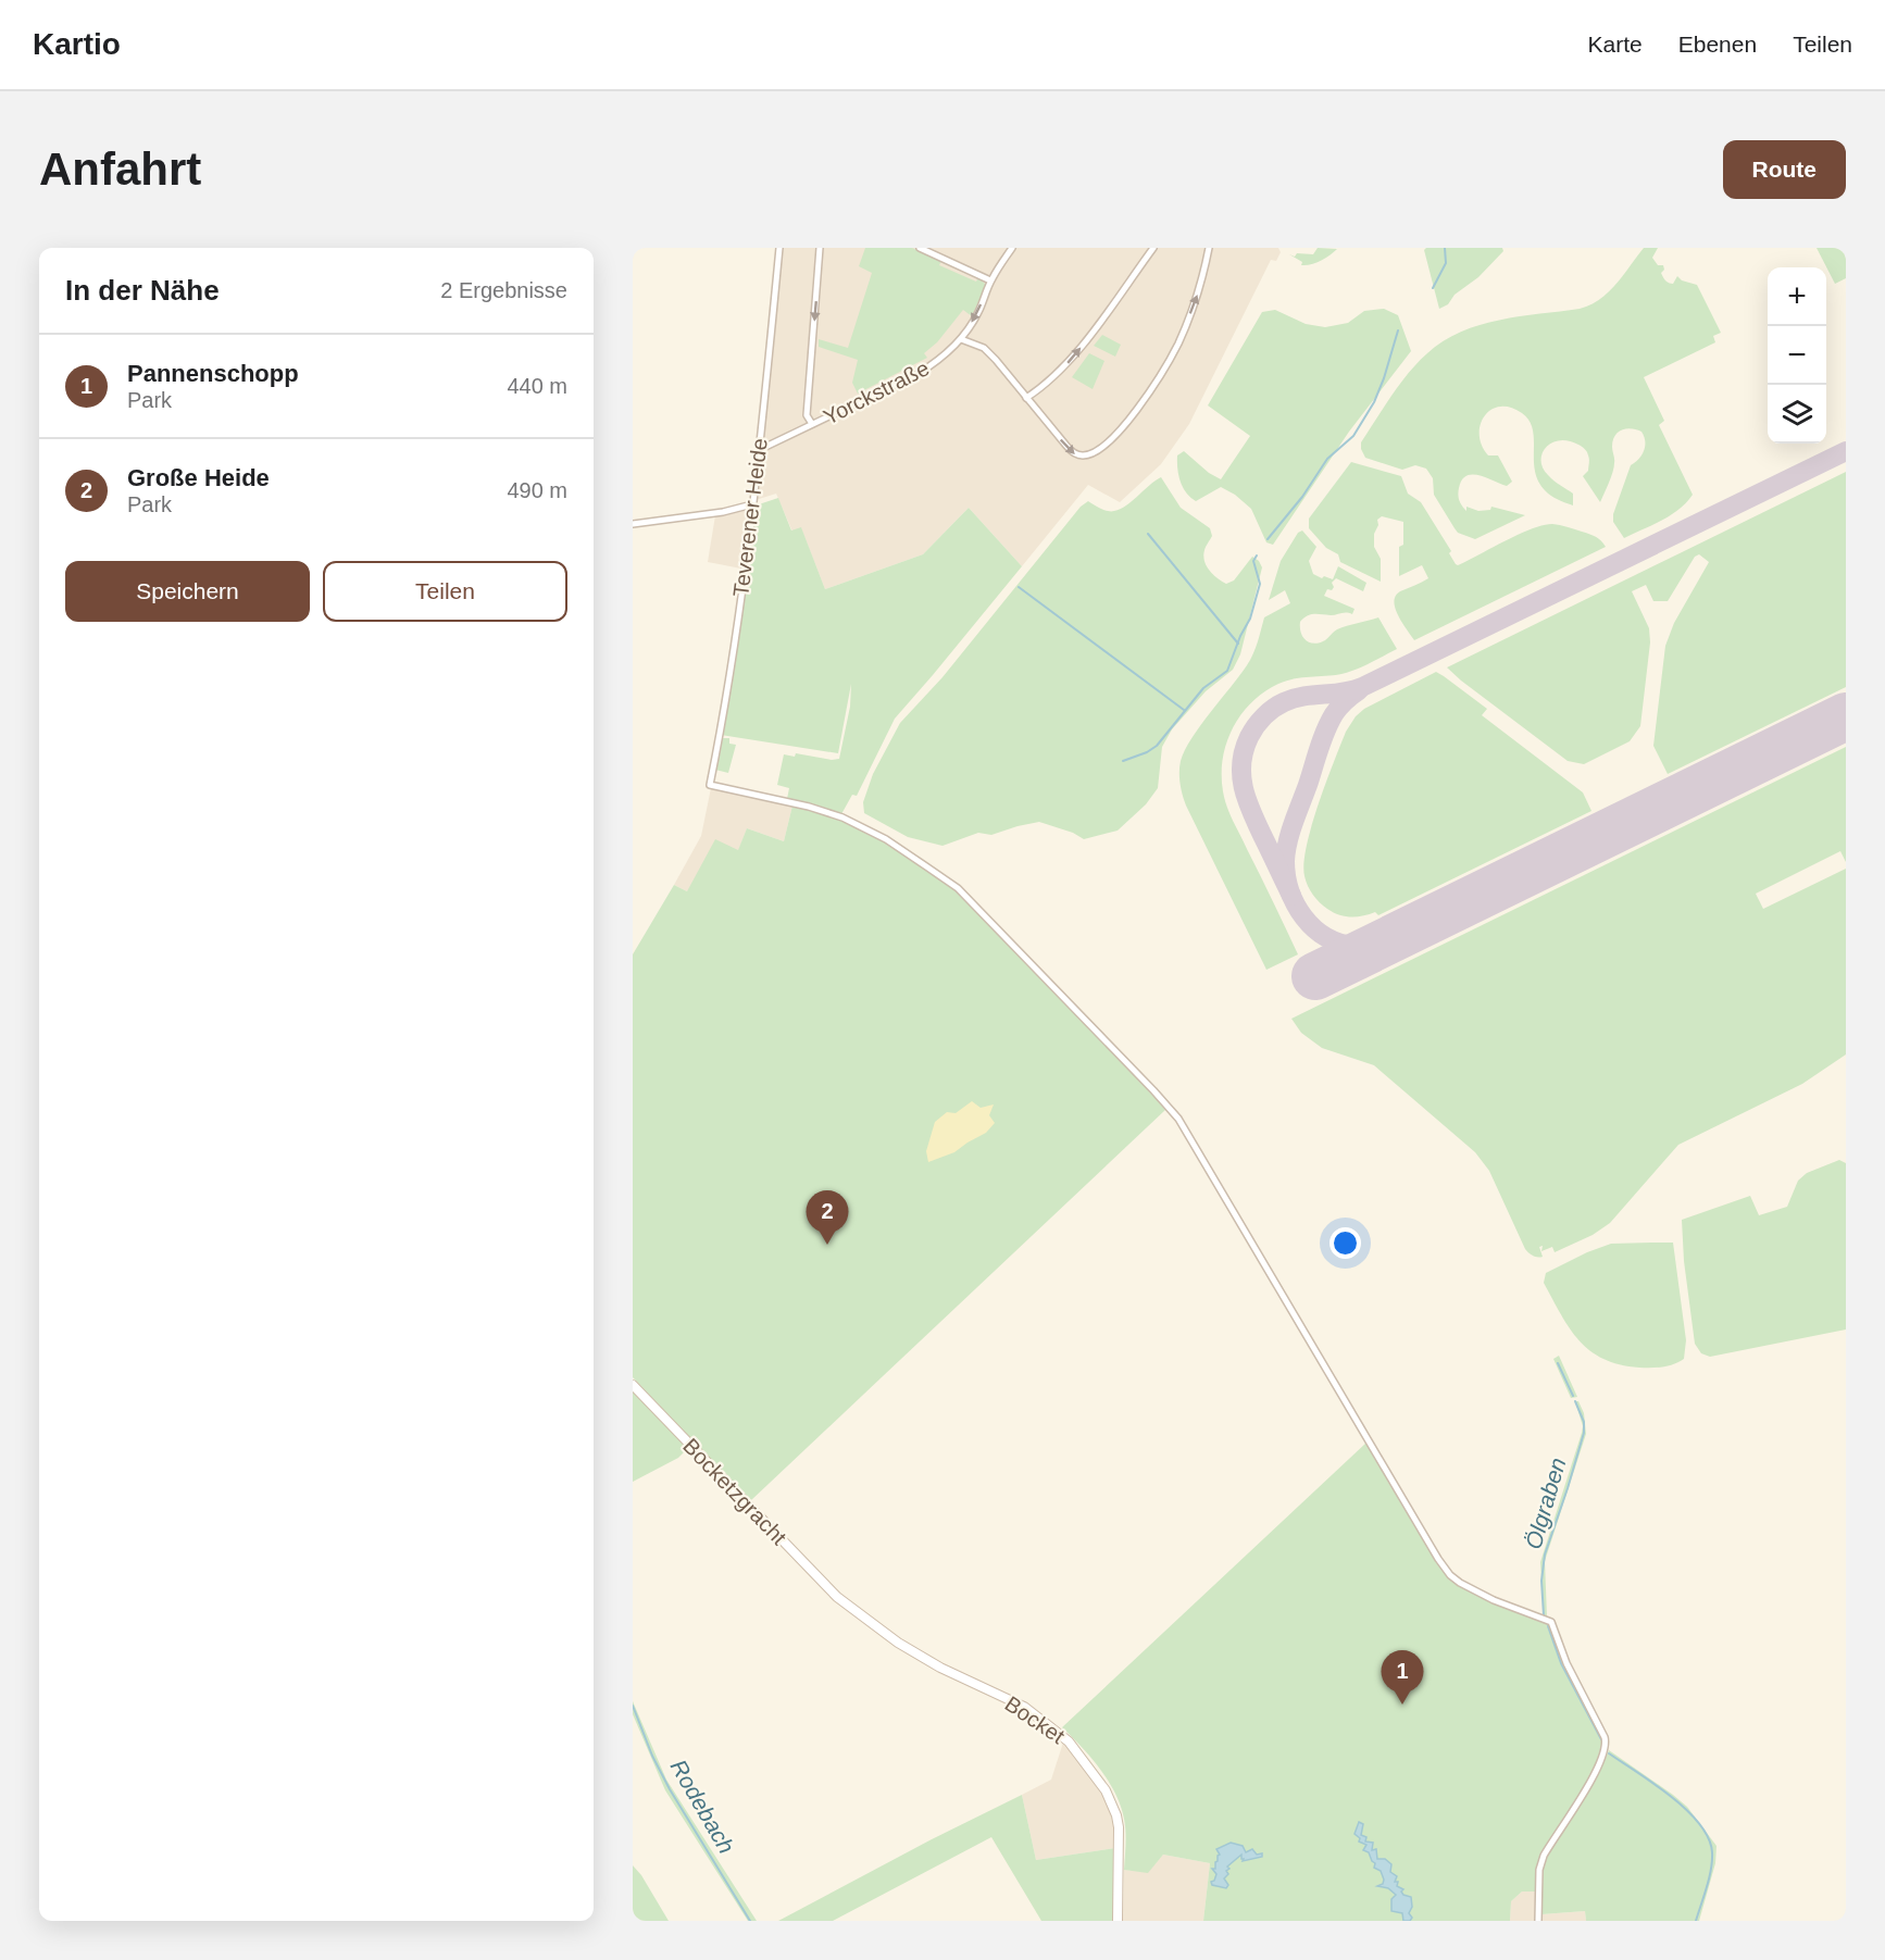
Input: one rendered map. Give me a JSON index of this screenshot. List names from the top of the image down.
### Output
{
  "streets": {
    "street": [
      "Yorckstraße",
      "Teverener Heide",
      "Bocketzgracht",
      "Bocket"
    ]
  },
  "crossings": [
    ["Bocketzgracht", "Bocket"]
  ],
  "water": ["Ölgraben", "Rodebach"],
  "page": {
    "header": "Kartio",
    "nav": ["Karte", "Ebenen", "Teilen"],
    "buttons": [
      "Route",
      ["Speichern", "Teilen"]
    ],
    "title": "Anfahrt",
    "heading": ["In der Nähe", "2 Ergebnisse"],
    "map_buttons": ["+", "−"],
    "list": [
      {
        "mark": "1",
        "name": "Pannenschopp",
        "note": "Park",
        "value": "440 m"
      },
      {
        "mark": "2",
        "name": "Große Heide",
        "note": "Park",
        "value": "490 m"
      }
    ],
    "pins": ["2", "1"]
  }
}
